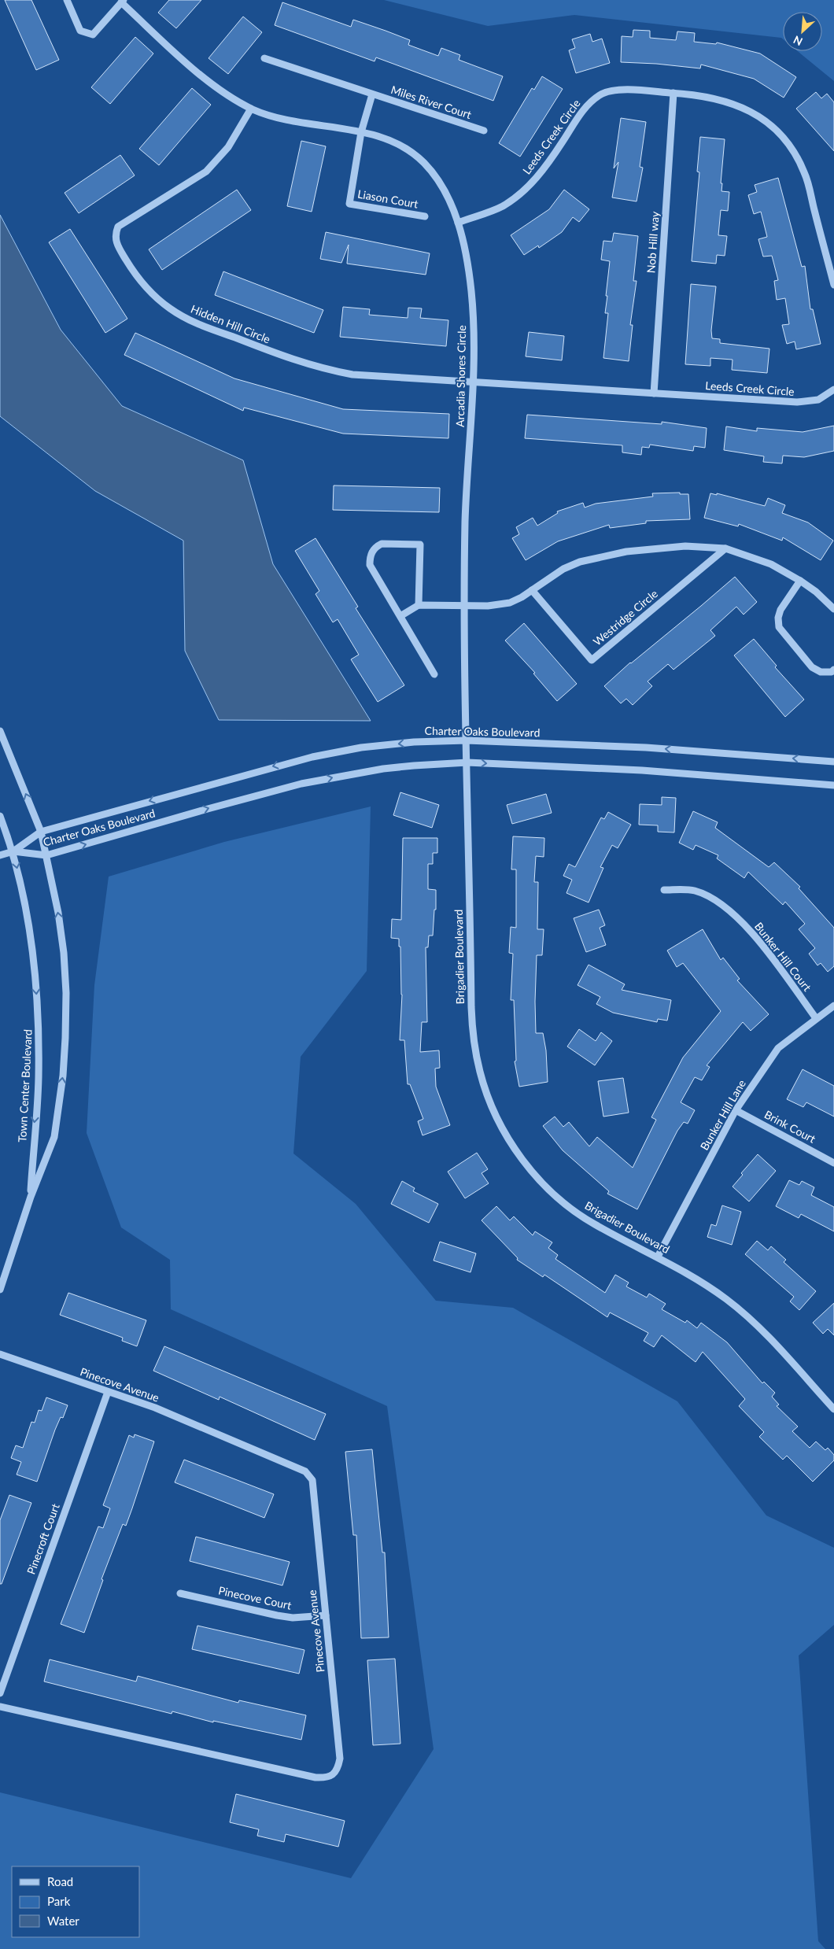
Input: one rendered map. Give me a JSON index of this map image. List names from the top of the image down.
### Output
{
  "streets": {
    "street": [
      "Miles River Court",
      "Leeds Creek Circle",
      "Liason Court",
      "Nob Hill way",
      "Hidden Hill Circle",
      "Arcadia Shores Circle",
      "Westridge Circle",
      "Charter Oaks Boulevard",
      "Brigadier Boulevard",
      "Bunker Hill Court",
      "Town Center Boulevard",
      "Bunker Hill Lane",
      "Brink Court",
      "Pinecove Avenue",
      "Pinecroft Court",
      "Pinecove Court"
    ]
  },
  "crossings": [
    ["Leeds Creek Circle", "Nob Hill way"],
    ["Leeds Creek Circle", "Hidden Hill Circle"],
    ["Leeds Creek Circle", "Arcadia Shores Circle"],
    ["Liason Court", "Arcadia Shores Circle"],
    ["Hidden Hill Circle", "Arcadia Shores Circle"],
    ["Arcadia Shores Circle", "Charter Oaks Boulevard"],
    ["Arcadia Shores Circle", "Brigadier Boulevard"],
    ["Charter Oaks Boulevard", "Brigadier Boulevard"],
    ["Charter Oaks Boulevard", "Town Center Boulevard"],
    ["Brigadier Boulevard", "Bunker Hill Lane"],
    ["Bunker Hill Court", "Bunker Hill Lane"],
    ["Bunker Hill Lane", "Brink Court"],
    ["Pinecove Avenue", "Pinecroft Court"],
    ["Pinecove Avenue", "Pinecove Court"]
  ],
  "legend": ["Road", "Park", "Water"],
  "north": "bottom left"
}
